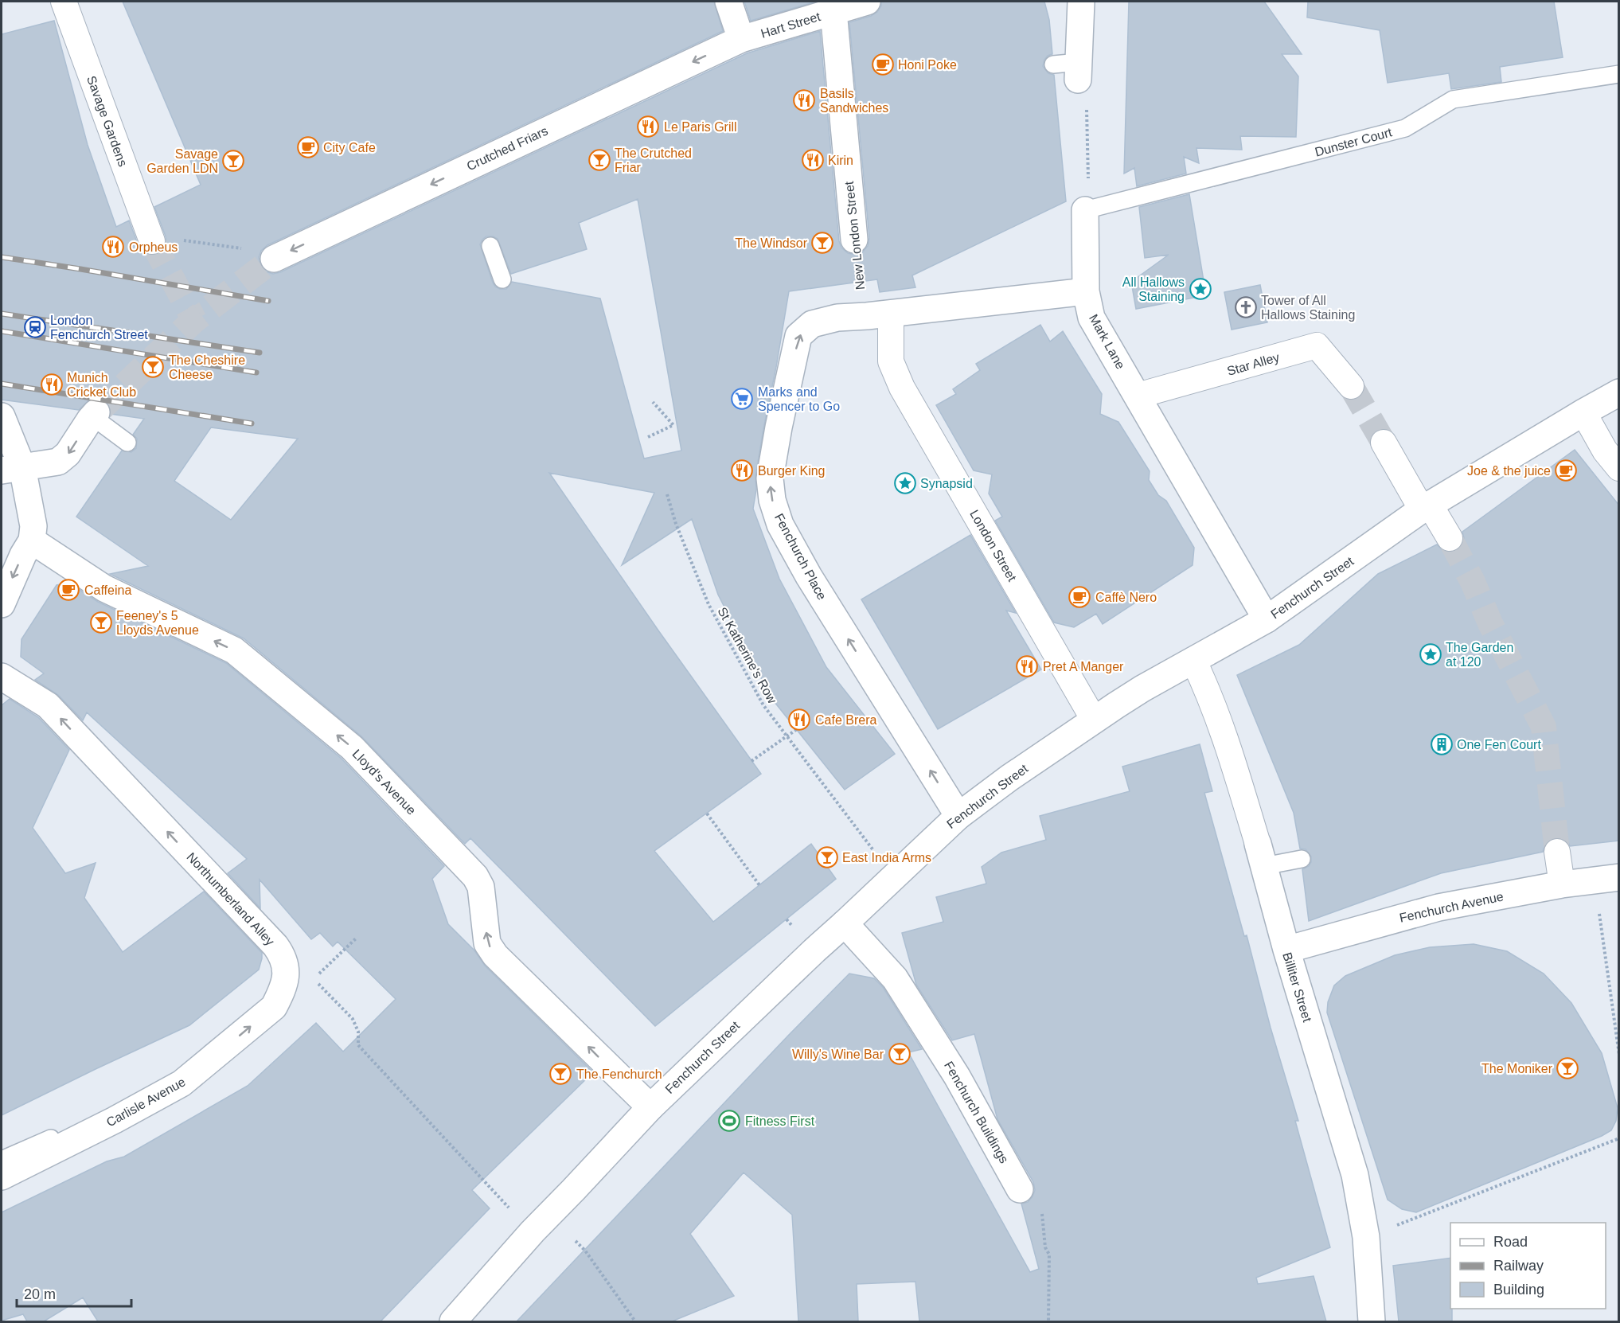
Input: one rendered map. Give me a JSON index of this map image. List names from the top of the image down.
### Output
{
  "streets": {
    "street": [
      "Hart Street",
      "Savage Gardens",
      "Crutched Friars",
      "New London Street",
      "Mark Lane",
      "Star Alley",
      "London Street",
      "Fenchurch Place",
      "Fenchurch Street",
      "Lloyd's Avenue",
      "Northumberland Alley",
      "Fenchurch Avenue",
      "Billiter Street",
      "Carlisle Avenue",
      "Fenchurch Buildings"
    ],
    "lane": ["Dunster Court"],
    "path": ["St Katherine's Row"]
  },
  "crossings": [
    ["Hart Street", "Crutched Friars"],
    ["Hart Street", "New London Street"],
    ["Dunster Court", "Mark Lane"],
    ["Mark Lane", "Star Alley"],
    ["Mark Lane", "Fenchurch Street"],
    ["London Street", "Fenchurch Place"],
    ["London Street", "Fenchurch Street"],
    ["Fenchurch Place", "Fenchurch Street"],
    ["Fenchurch Street", "St Katherine's Row"],
    ["Fenchurch Street", "Lloyd's Avenue"],
    ["Fenchurch Street", "Billiter Street"],
    ["Fenchurch Street", "Fenchurch Buildings"],
    ["Northumberland Alley", "Carlisle Avenue"],
    ["Fenchurch Avenue", "Billiter Street"]
  ],
  "one_way": [
    "Crutched Friars",
    "Fenchurch Place",
    "Lloyd's Avenue",
    "Northumberland Alley",
    "Carlisle Avenue"
  ],
  "places": {
    "cafe": [
      "Honi Poke",
      "City Cafe",
      "Joe & the juice",
      "Caffeina",
      "Caffè Nero"
    ],
    "restaurant": [
      "Basils Sandwiches",
      "Le Paris Grill",
      "Kirin",
      "Orpheus",
      "Munich Cricket Club",
      "Burger King",
      "Pret A Manger",
      "Cafe Brera"
    ],
    "bar": [
      "The Crutched Friar",
      "Savage Garden LDN",
      "The Windsor",
      "The Cheshire Cheese",
      "Feeney's 5 Lloyds Avenue",
      "East India Arms",
      "Willy's Wine Bar",
      "The Moniker",
      "The Fenchurch"
    ],
    "place": ["All Hallows Staining", "Synapsid", "The Garden at 120"],
    "church": ["Tower of All Hallows Staining"],
    "station": ["London Fenchurch Street"],
    "supermarket": ["Marks and Spencer to Go"],
    "building": ["One Fen Court"],
    "sports": ["Fitness First"]
  },
  "legend": ["Road", "Railway", "Building"],
  "scale_bar": "20 m"
}
